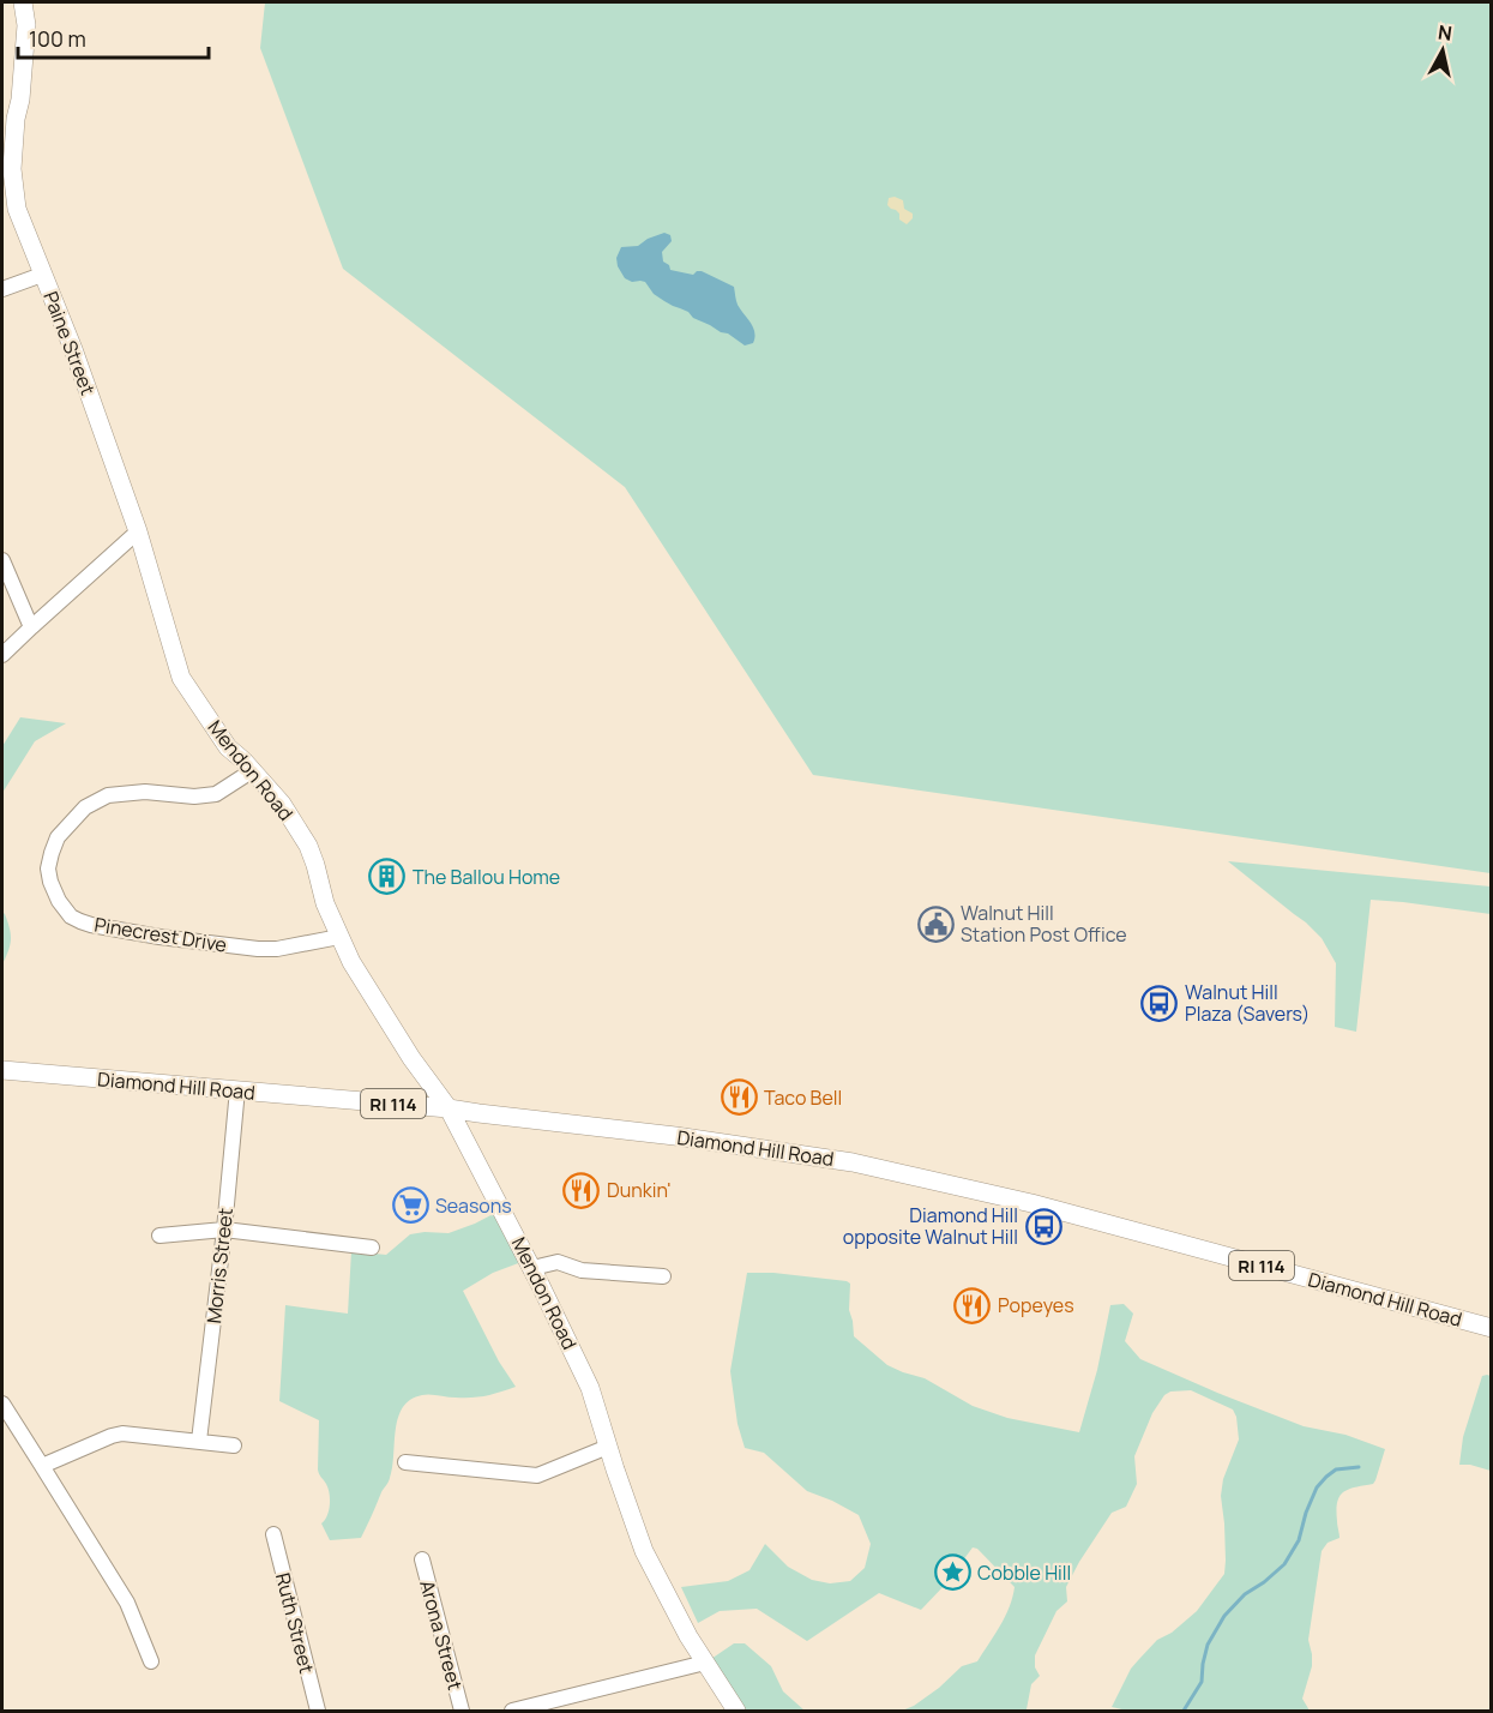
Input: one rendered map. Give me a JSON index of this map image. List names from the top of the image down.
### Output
{
  "streets": {
    "main road": [
      "Paine Street",
      "Mendon Road",
      "Diamond Hill Road",
      "RI 114"
    ],
    "street": [
      "Pinecrest Drive",
      "Morris Street",
      "Ruth Street",
      "Arona Street"
    ]
  },
  "crossings": [
    ["Paine Street", "Mendon Road"],
    ["Mendon Road", "Pinecrest Drive"],
    ["Mendon Road", "Diamond Hill Road"],
    ["Diamond Hill Road", "Morris Street"]
  ],
  "places": {
    "building": ["The Ballou Home"],
    "public building": ["Walnut Hill Station Post Office"],
    "bus stop": ["Walnut Hill Plaza (Savers)", "Diamond Hill opposite Walnut Hill"],
    "restaurant": ["Taco Bell", "Dunkin'", "Popeyes"],
    "supermarket": ["Seasons"],
    "place": ["Cobble Hill"]
  },
  "scale_bar": "100 m",
  "north": "top"
}
